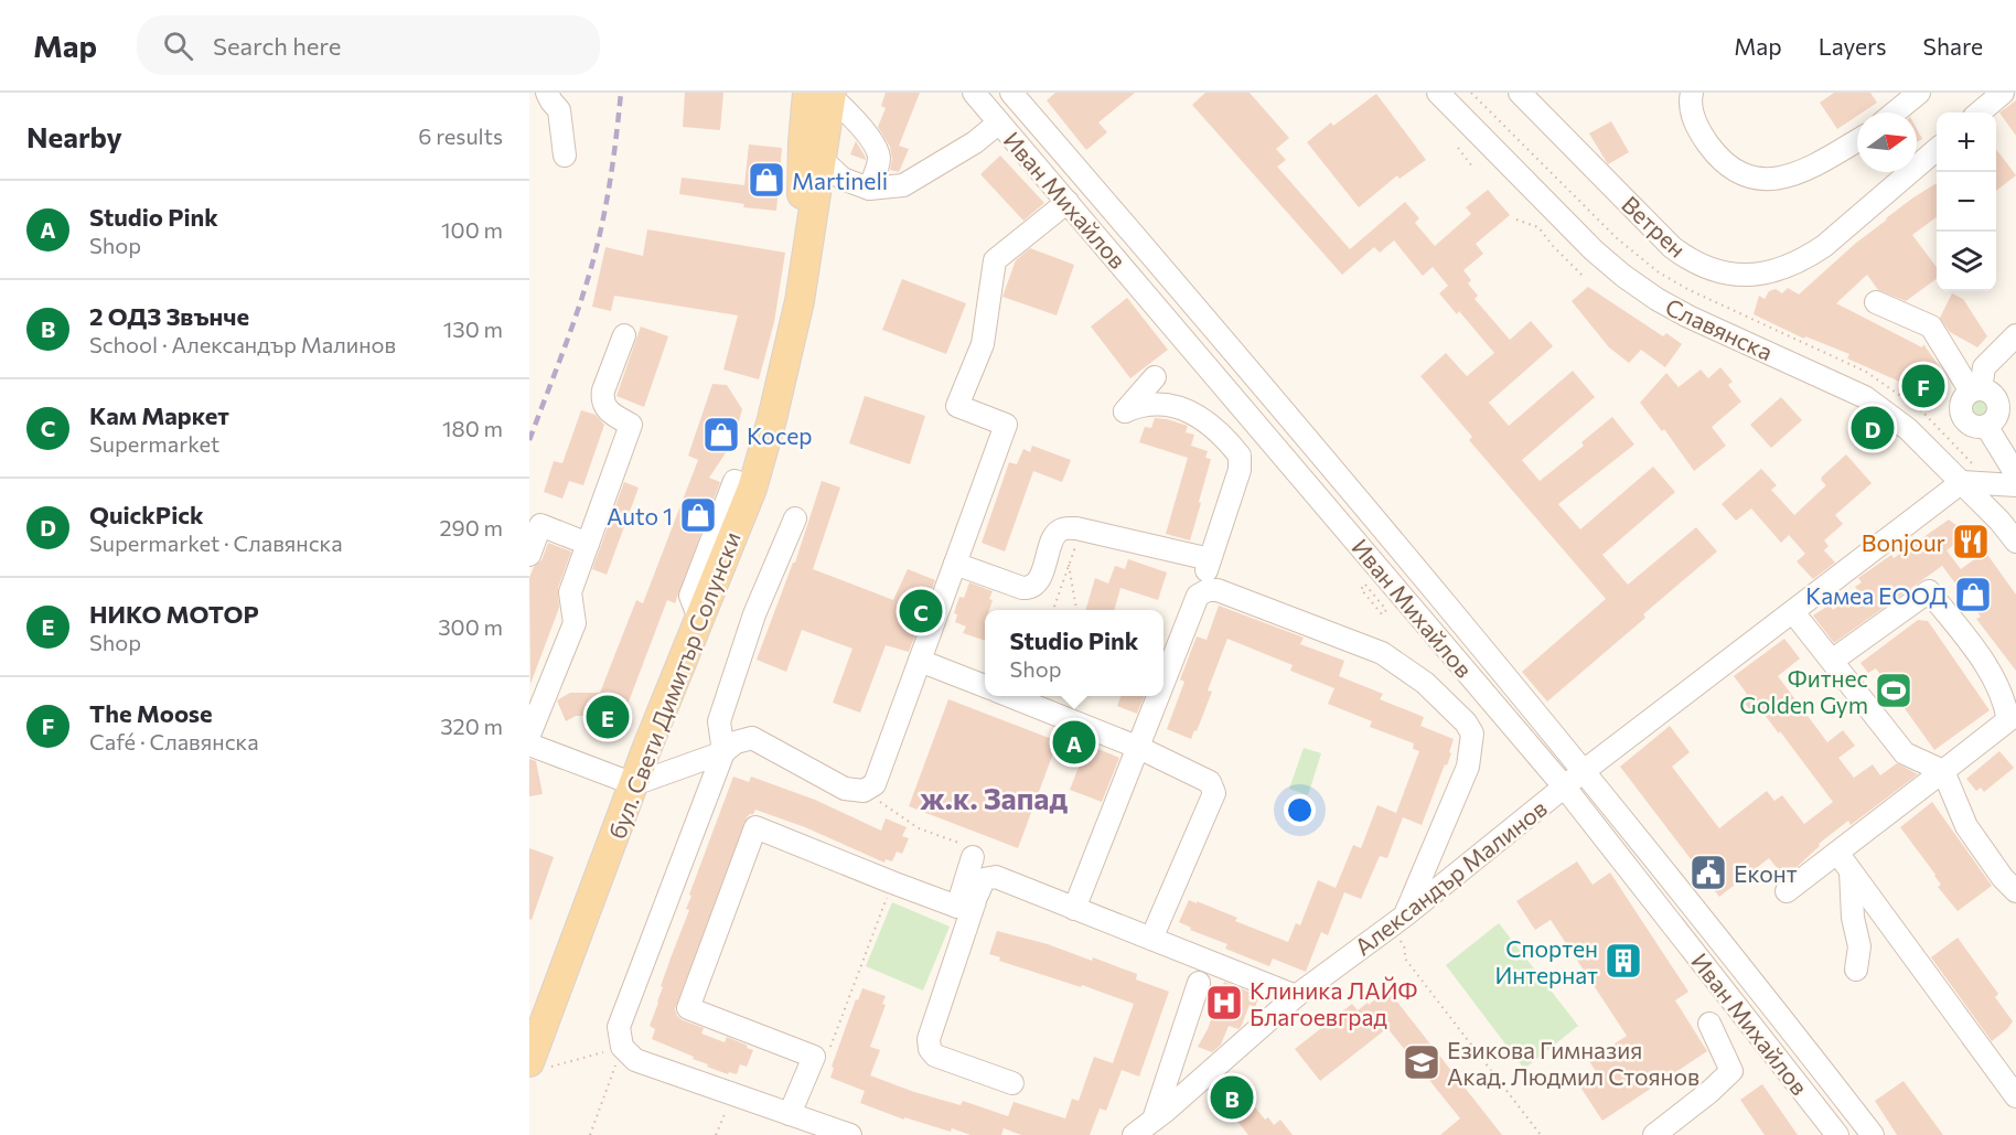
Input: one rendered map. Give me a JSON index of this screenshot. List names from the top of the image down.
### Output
{
  "streets": {
    "main road": ["бул. Свети Димитър Солунски"],
    "street": [
      "Иван Михайлов",
      "Ветрен",
      "Славянска",
      "Александър Малинов"
    ]
  },
  "crossings": [
    ["Иван Михайлов", "Александър Малинов"],
    ["Славянска", "Александър Малинов"]
  ],
  "districts": ["ж.к. Запад"],
  "places": {
    "shop": [
      "Martineli",
      "Косер",
      "Auto 1",
      "Камеа ЕООД"
    ],
    "restaurant": ["Bonjour"],
    "sports": ["Фитнес Golden Gym"],
    "public building": ["Еконт"],
    "building": ["Спортен Интернат"],
    "hospital": ["Клиника ЛАЙФ Благоевград"],
    "school or university": ["Езикова Гимназия Акад. Людмил Стоянов"]
  },
  "north": "right",
  "page": {
    "header": "Map",
    "search": "Search here",
    "nav": ["Map", "Layers", "Share"],
    "heading": ["Nearby", "6 results"],
    "map_buttons": ["+", "−"],
    "list": [
      {
        "mark": "A",
        "name": "Studio Pink",
        "note": "Shop",
        "value": "100 m"
      },
      {
        "mark": "B",
        "name": "2 ОДЗ Звънче",
        "note": "School · Александър Малинов",
        "value": "130 m"
      },
      {
        "mark": "C",
        "name": "Кам Маркет",
        "note": "Supermarket",
        "value": "180 m"
      },
      {
        "mark": "D",
        "name": "QuickPick",
        "note": "Supermarket · Славянска",
        "value": "290 m"
      },
      {
        "mark": "E",
        "name": "НИКО МОТОР",
        "note": "Shop",
        "value": "300 m"
      },
      {
        "mark": "F",
        "name": "The Moose",
        "note": "Café · Славянска",
        "value": "320 m"
      }
    ],
    "pins": [
      "F",
      "D",
      "C",
      "E",
      "A",
      "B"
    ],
    "popup": ["Studio Pink", "Shop"]
  }
}
